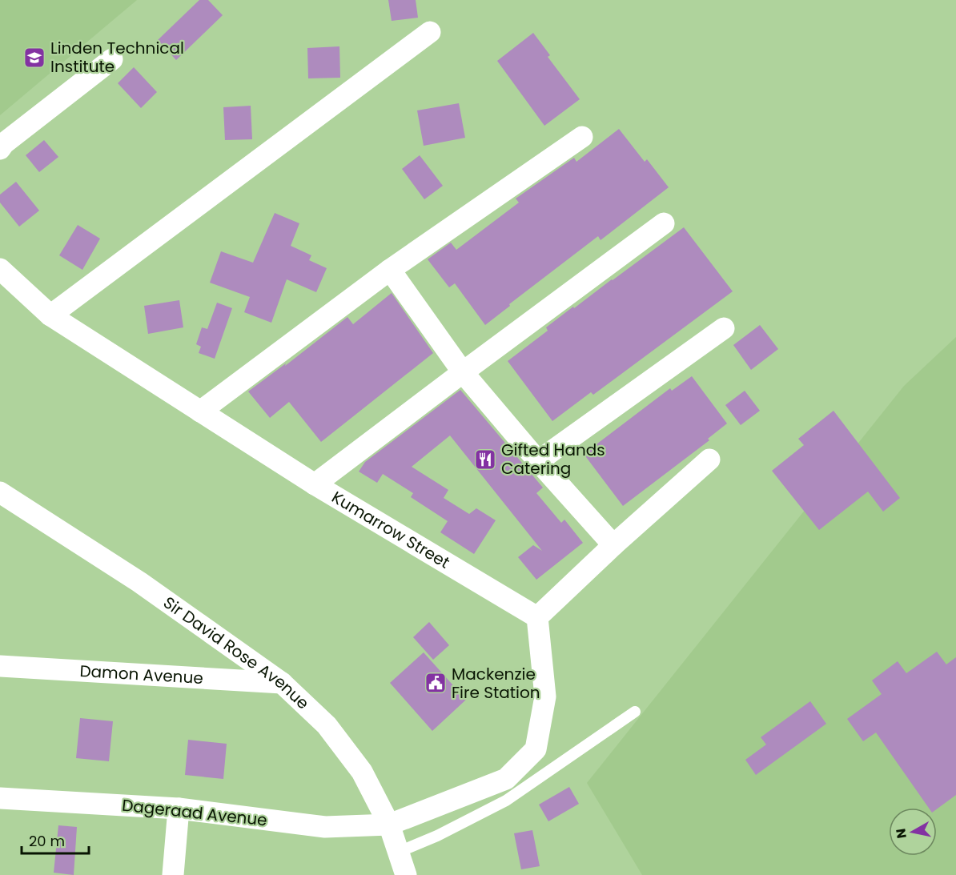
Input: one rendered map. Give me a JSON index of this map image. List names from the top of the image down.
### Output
{
  "streets": {
    "street": [
      "Kumarrow Street",
      "Sir David Rose Avenue",
      "Damon Avenue",
      "Dageraad Avenue"
    ]
  },
  "crossings": [
    ["Sir David Rose Avenue", "Damon Avenue"],
    ["Sir David Rose Avenue", "Dageraad Avenue"]
  ],
  "places": {
    "school or university": ["Linden Technical Institute"],
    "restaurant": ["Gifted Hands Catering"],
    "public building": ["Mackenzie Fire Station"]
  },
  "scale_bar": "20 m",
  "north": "left"
}
